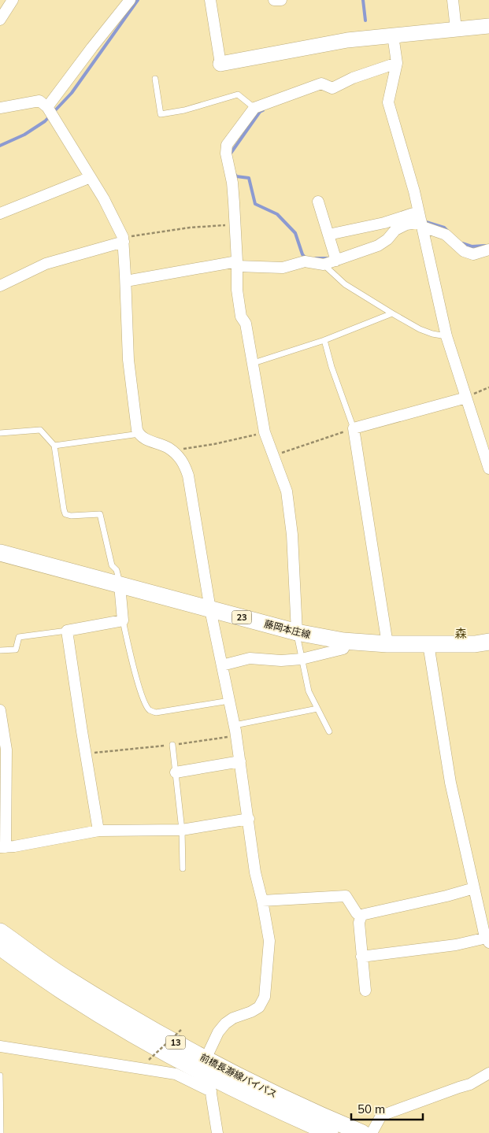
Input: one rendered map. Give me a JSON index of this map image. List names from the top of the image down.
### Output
{
  "streets": {
    "main road": [
      "23",
      "藤岡本庄線",
      "13",
      "前橋長瀞線バイパス"
    ]
  },
  "districts": ["森"],
  "scale_bar": "50 m"
}
